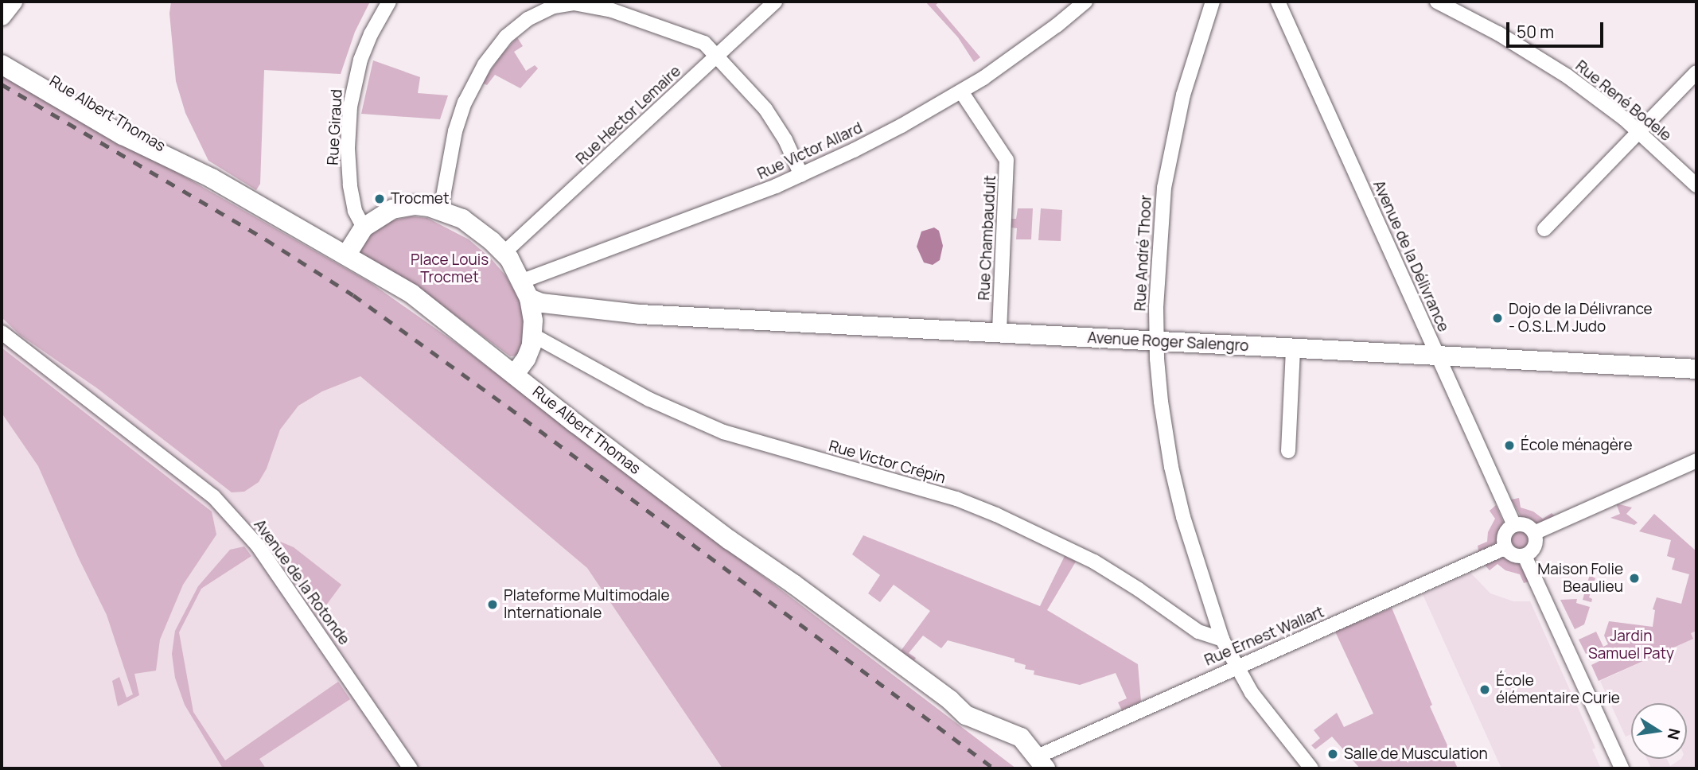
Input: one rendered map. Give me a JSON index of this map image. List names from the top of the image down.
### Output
{
  "streets": {
    "street": [
      "Rue René Bodele",
      "Rue Albert Thomas",
      "Rue Hector Lemaire",
      "Rue Giraud",
      "Rue Victor Allard",
      "Rue Chambauduit",
      "Rue André Thoor",
      "Avenue de la Délivrance",
      "Avenue Roger Salengro",
      "Rue Victor Crépin",
      "Avenue de la Rotonde",
      "Rue Ernest Wallart"
    ]
  },
  "crossings": [
    ["Rue Albert Thomas", "Rue Ernest Wallart"],
    ["Rue Victor Allard", "Rue Chambauduit"],
    ["Rue Victor Allard", "Avenue Roger Salengro"],
    ["Rue Chambauduit", "Avenue Roger Salengro"],
    ["Rue André Thoor", "Avenue Roger Salengro"],
    ["Rue André Thoor", "Rue Victor Crépin"],
    ["Rue André Thoor", "Rue Ernest Wallart"],
    ["Avenue de la Délivrance", "Avenue Roger Salengro"],
    ["Avenue de la Délivrance", "Rue Ernest Wallart"],
    ["Avenue Roger Salengro", "Rue Victor Crépin"]
  ],
  "parks": ["Place Louis Trocmet", "Jardin Samuel Paty"],
  "places": [
    "Trocmet",
    "Dojo de la Délivrance - O.S.L.M Judo",
    "École ménagère",
    "Maison Folie Beaulieu",
    "Plateforme Multimodale Internationale",
    "École élémentaire Curie",
    "Salle de Musculation"
  ],
  "scale_bar": "50 m",
  "north": "right"
}
